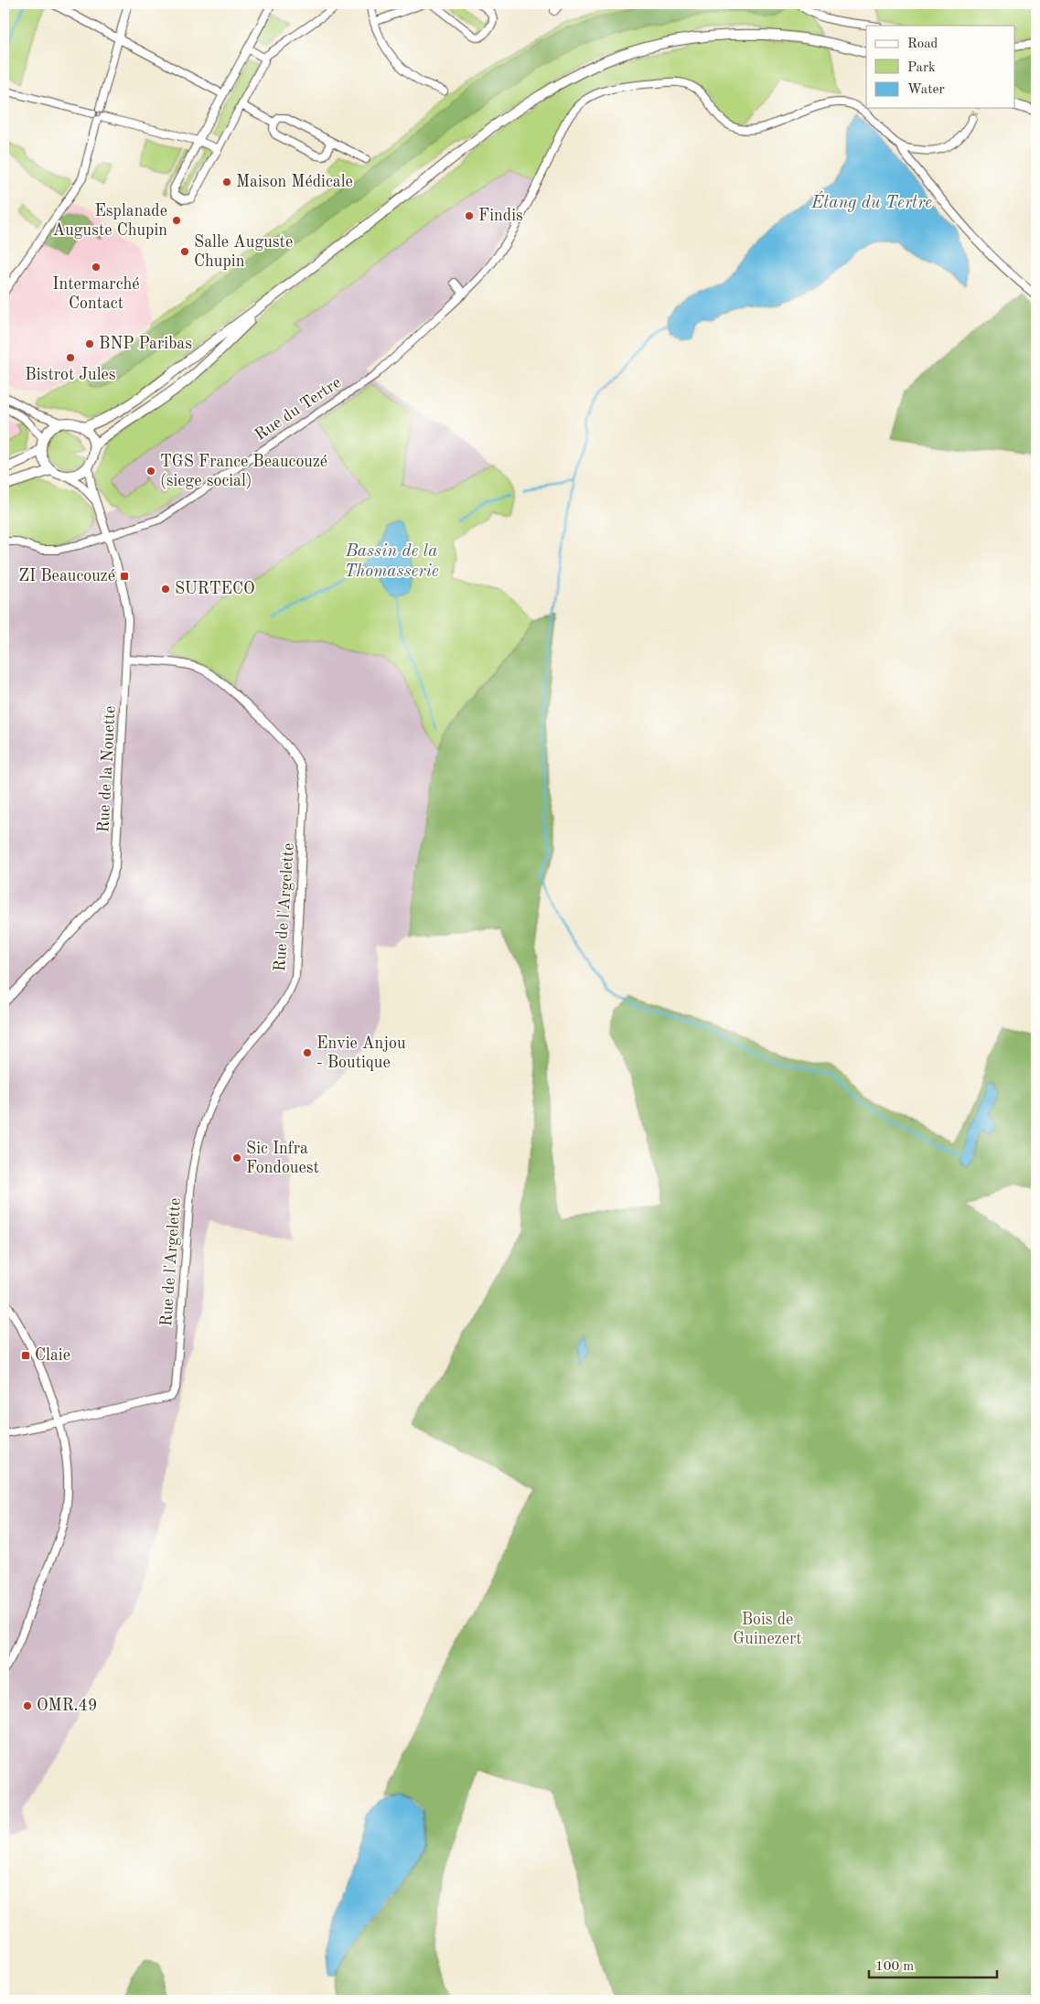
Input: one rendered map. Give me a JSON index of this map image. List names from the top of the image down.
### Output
{
  "streets": {
    "street": ["Rue du Tertre", "Rue de la Nouette", "Rue de l'Argelette"]
  },
  "crossings": [
    ["Rue du Tertre", "Rue de la Nouette"],
    ["Rue de la Nouette", "Rue de l'Argelette"]
  ],
  "water": ["Étang du Tertre", "Bassin de la Thomasserie"],
  "parks": ["Bois de Guinezert"],
  "places": {
    "other": [
      "Maison Médicale",
      "Findis",
      "Esplanade Auguste Chupin",
      "Salle Auguste Chupin",
      "Intermarché Contact",
      "BNP Paribas",
      "Bistrot Jules",
      "TGS France Beaucouzé (siege social)",
      "SURTECO",
      "Envie Anjou - Boutique",
      "Sic Infra Fondouest",
      "OMR.49"
    ],
    "transit": ["ZI Beaucouzé", "Claie"]
  },
  "legend": ["Road", "Park", "Water"],
  "scale_bar": "100 m"
}
